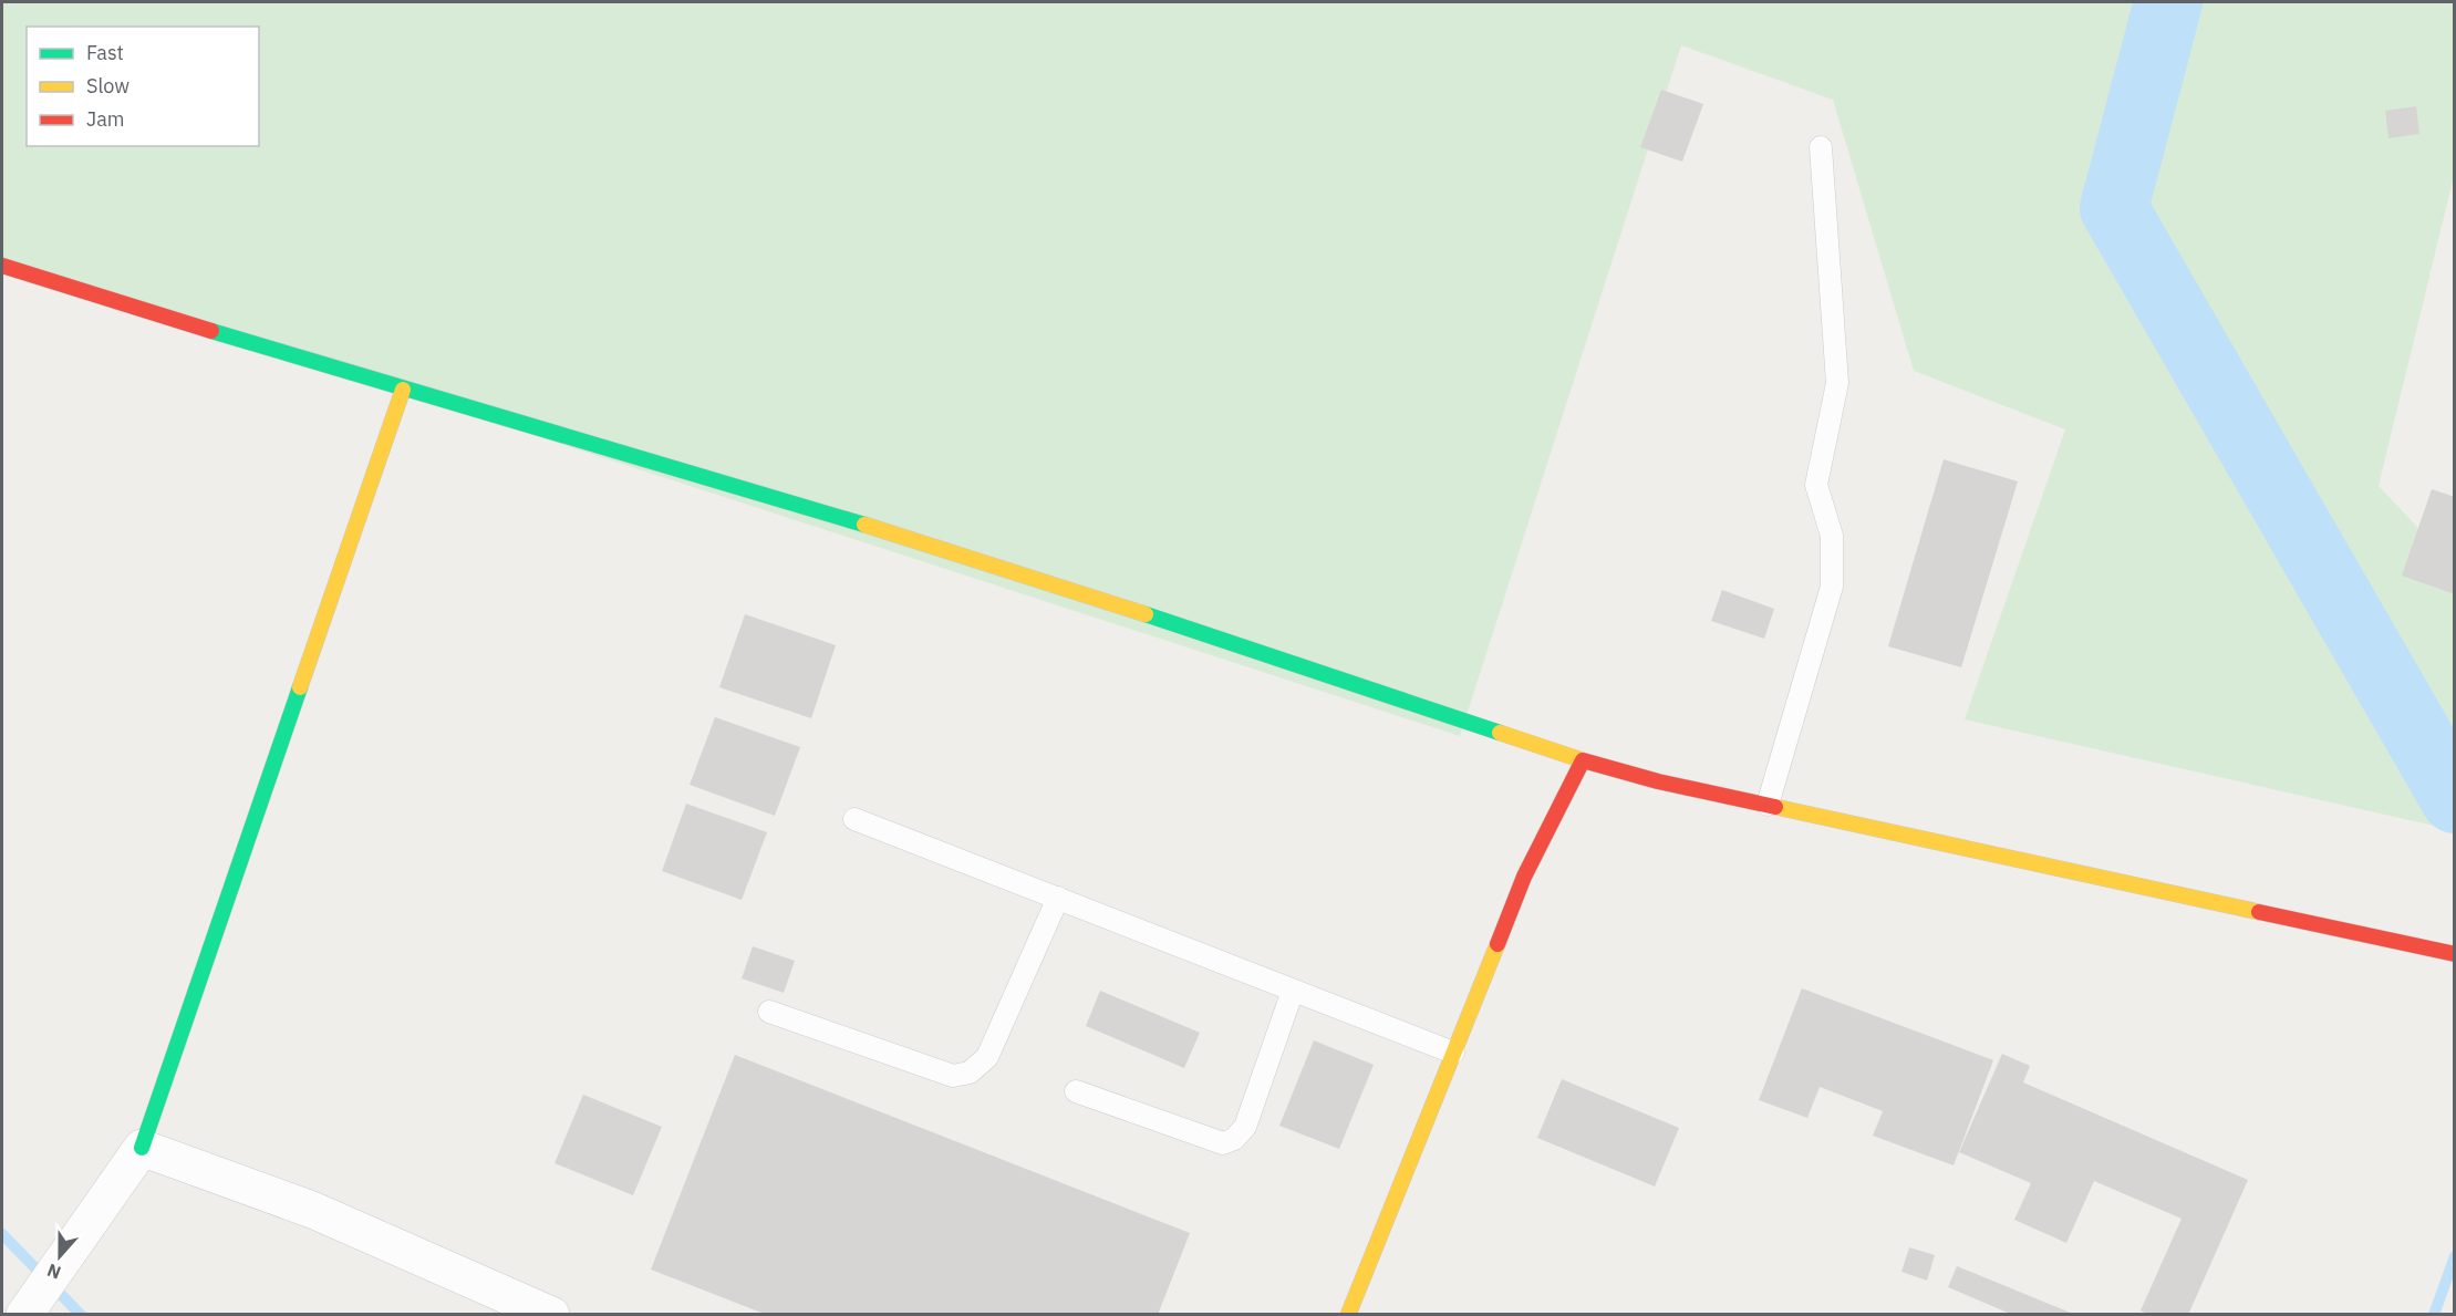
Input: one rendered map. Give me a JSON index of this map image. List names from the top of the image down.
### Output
{
  "legend": ["Fast", "Slow", "Jam"],
  "north": "bottom"
}
